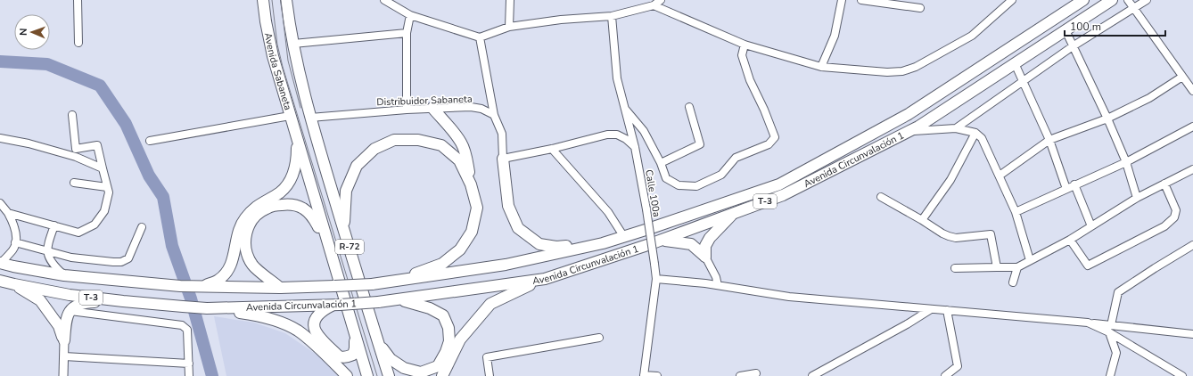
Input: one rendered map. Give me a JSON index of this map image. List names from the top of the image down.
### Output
{
  "streets": {
    "main road": [
      "Avenida Sabaneta",
      "Avenida Circunvalación 1",
      "T-3",
      "R-72"
    ],
    "street": ["Distribuidor Sabaneta", "Calle 100a"]
  },
  "crossings": [
    ["Avenida Sabaneta", "Distribuidor Sabaneta"],
    ["Avenida Sabaneta", "R-72"],
    ["Distribuidor Sabaneta", "R-72"]
  ],
  "scale_bar": "100 m",
  "north": "left"
}
